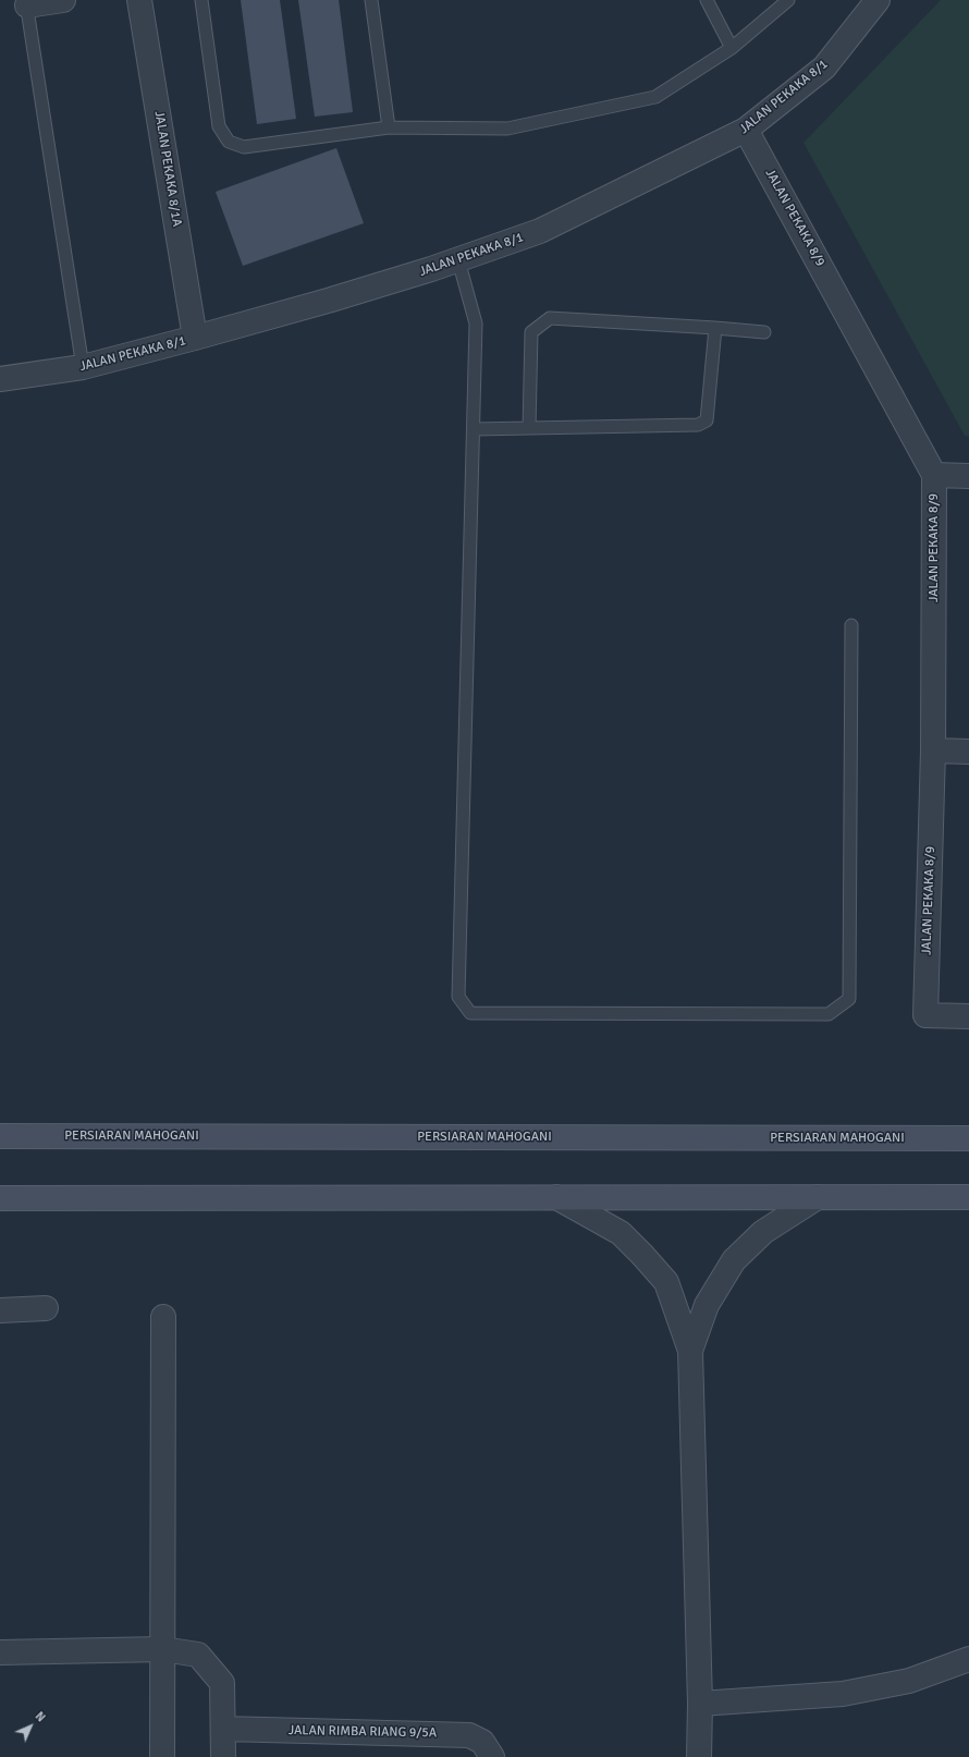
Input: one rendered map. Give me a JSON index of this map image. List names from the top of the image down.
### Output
{
  "streets": {
    "main road": ["PERSIARAN MAHOGANI"],
    "street": [
      "JALAN PEKAKA 8/1",
      "JALAN PEKAKA 8/1A",
      "JALAN PEKAKA 8/9",
      "JALAN RIMBA RIANG 9/5A"
    ]
  },
  "crossings": [
    ["JALAN PEKAKA 8/1", "JALAN PEKAKA 8/1A"],
    ["JALAN PEKAKA 8/1", "JALAN PEKAKA 8/9"]
  ],
  "north": "top right"
}
